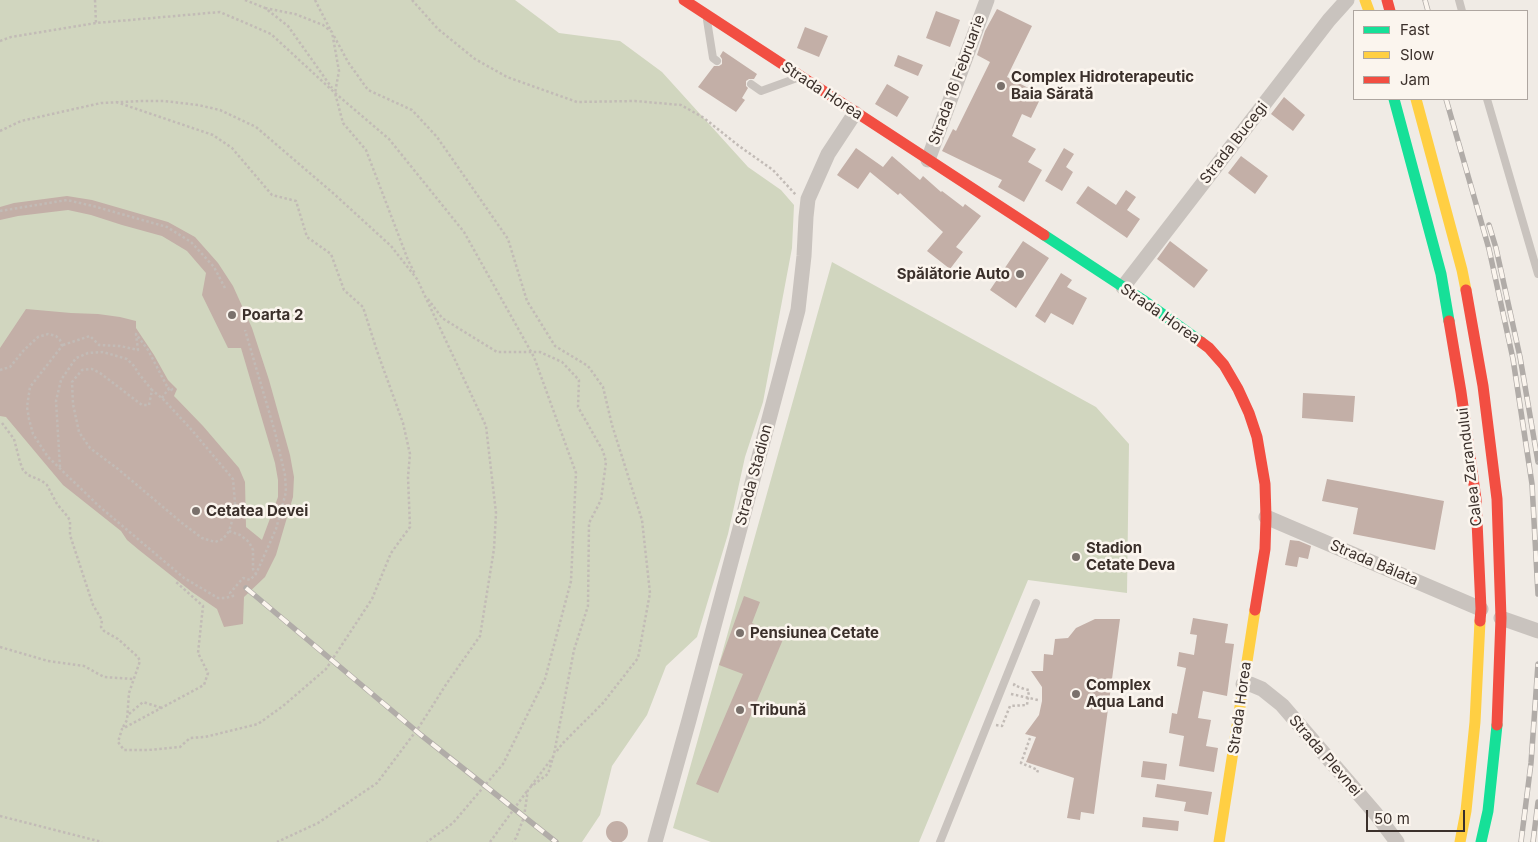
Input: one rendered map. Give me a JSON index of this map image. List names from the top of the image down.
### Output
{
  "streets": {
    "main road": ["Strada Horea", "Calea Zarandului"],
    "street": [
      "Strada 16 Februarie",
      "Strada Bucegi",
      "Strada Stadion",
      "Strada Bălata",
      "Strada Plevnei"
    ]
  },
  "crossings": [
    ["Strada 16 Februarie", "Strada Horea"],
    ["Strada Horea", "Strada Bucegi"],
    ["Strada Horea", "Strada Stadion"],
    ["Strada Horea", "Strada Bălata"],
    ["Strada Horea", "Strada Plevnei"],
    ["Calea Zarandului", "Strada Bălata"]
  ],
  "places": [
    "Complex Hidroterapeutic Baia Sărată",
    "Spălătorie Auto",
    "Poarta 2",
    "Cetatea Devei",
    "Stadion Cetate Deva",
    "Pensiunea Cetate",
    "Complex Aqua Land",
    "Tribună"
  ],
  "legend": ["Fast", "Slow", "Jam"],
  "scale_bar": "50 m"
}
